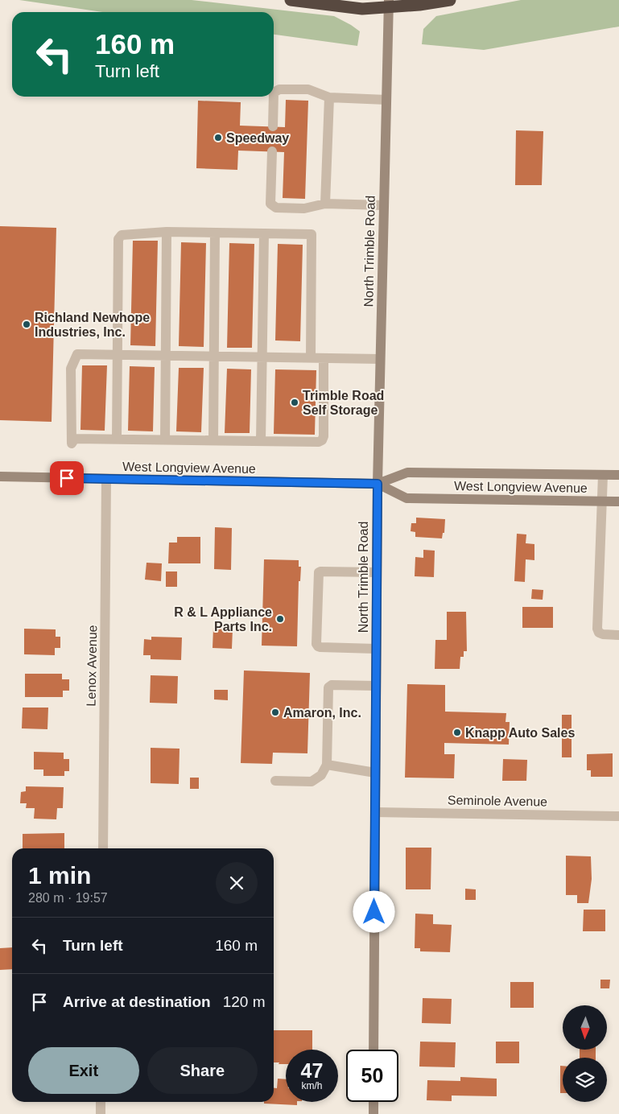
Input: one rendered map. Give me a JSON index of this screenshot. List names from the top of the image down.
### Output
{
  "streets": {
    "main road": ["North Trimble Road", "West Longview Avenue"],
    "street": ["Lenox Avenue", "Seminole Avenue"]
  },
  "crossings": [
    ["North Trimble Road", "West Longview Avenue"],
    ["North Trimble Road", "Seminole Avenue"],
    ["West Longview Avenue", "Lenox Avenue"]
  ],
  "places": [
    "Speedway",
    "Richland Newhope Industries, Inc.",
    "Trimble Road Self Storage",
    "R & L Appliance Parts Inc.",
    "Amaron, Inc.",
    "Knapp Auto Sales"
  ],
  "north": "bottom",
  "page": {
    "turn": ["160 m", "Turn left"],
    "heading": ["1 min", "280 m · 19:57"],
    "list": [
      {
        "name": "Turn left",
        "value": "160 m"
      },
      {
        "name": "Arrive at destination",
        "value": "120 m"
      }
    ],
    "buttons": ["Exit", "Share"],
    "speed": "47 km/h",
    "limit": "50"
  }
}
